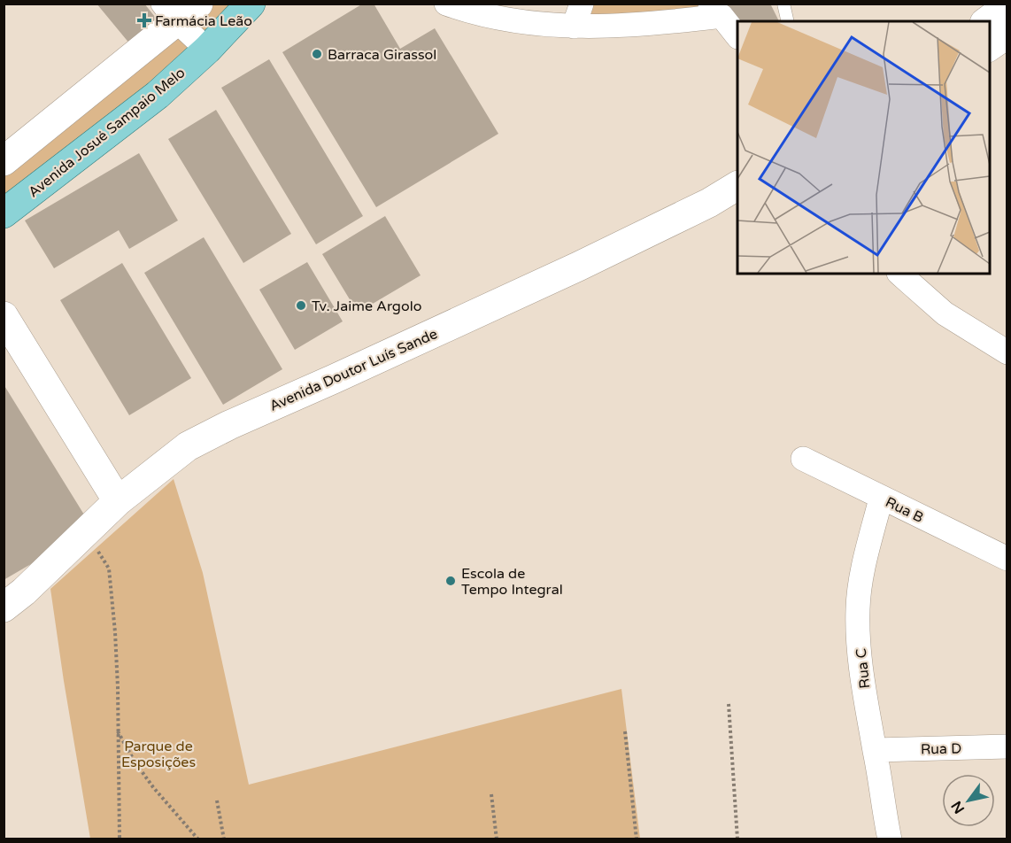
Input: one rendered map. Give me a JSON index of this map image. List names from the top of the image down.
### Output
{
  "streets": {
    "main road": ["Avenida Josué Sampaio Melo"],
    "street": [
      "Avenida Doutor Luís Sande",
      "Rua B",
      "Rua C",
      "Rua D"
    ]
  },
  "crossings": [
    ["Rua B", "Rua C"],
    ["Rua C", "Rua D"]
  ],
  "parks": ["Parque de Esposições"],
  "places": {
    "health": ["Farmácia Leão"],
    "other": ["Barraca Girassol", "Tv. Jaime Argolo", "Escola de Tempo Integral"]
  },
  "north": "bottom left"
}
